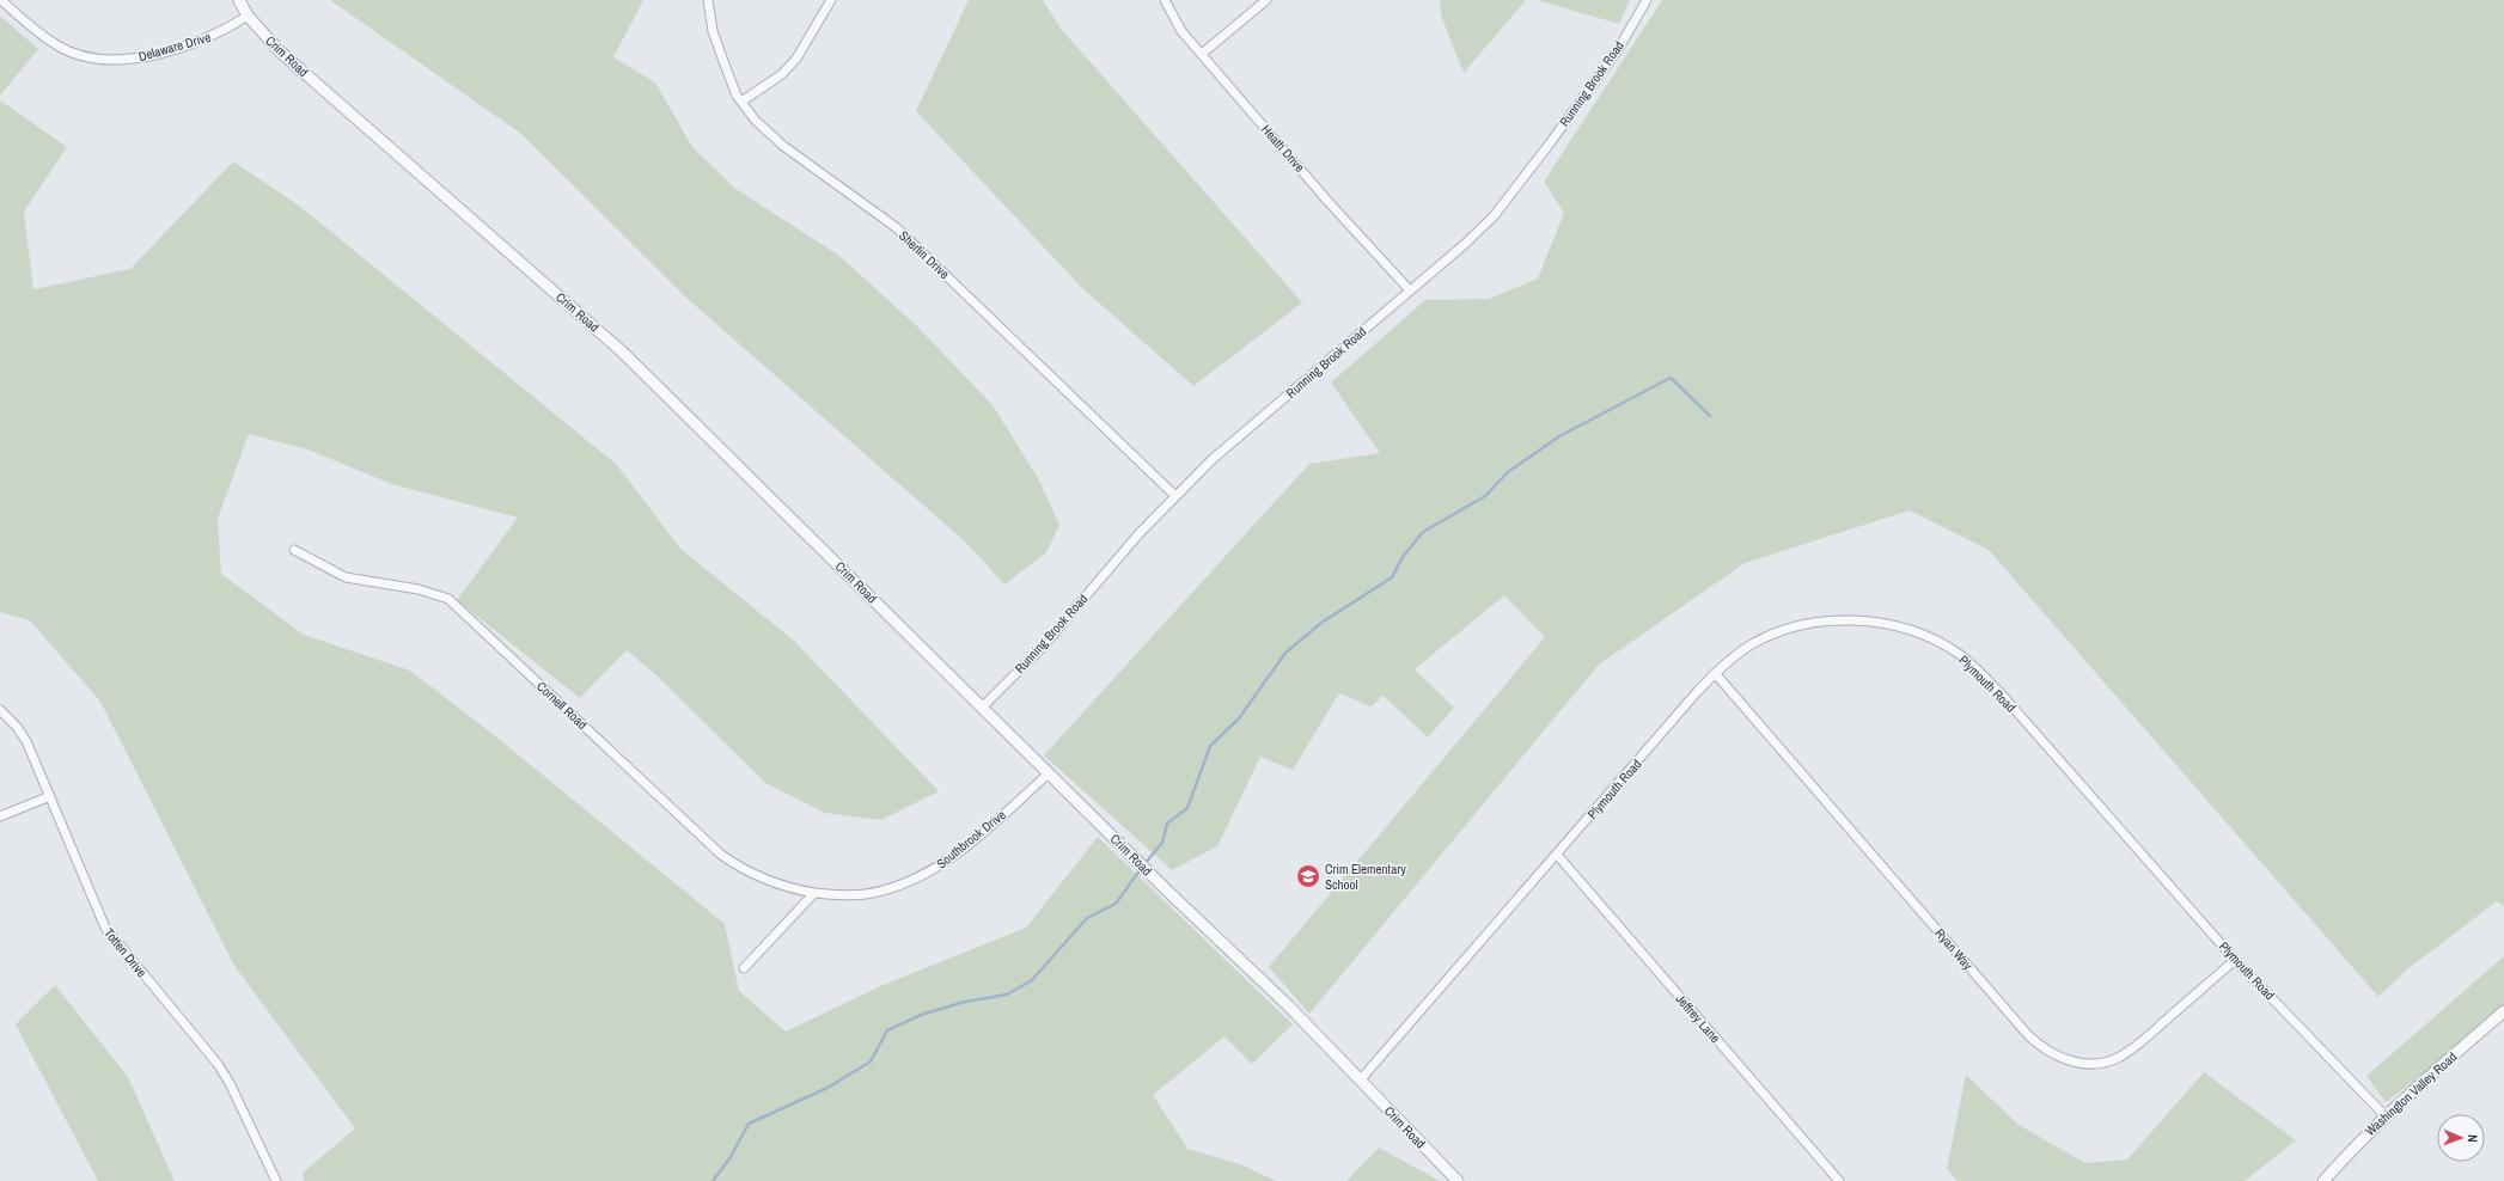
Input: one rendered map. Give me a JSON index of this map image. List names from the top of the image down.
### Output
{
  "streets": {
    "street": [
      "Delaware Drive",
      "Crim Road",
      "Running Brook Road",
      "Heath Drive",
      "Sherlin Drive",
      "Plymouth Road",
      "Cornell Road",
      "Southbrook Drive",
      "Ryan Way",
      "Totten Drive",
      "Jeffrey Lane",
      "Washington Valley Road"
    ]
  },
  "crossings": [
    ["Delaware Drive", "Crim Road"],
    ["Crim Road", "Running Brook Road"],
    ["Crim Road", "Plymouth Road"],
    ["Crim Road", "Southbrook Drive"],
    ["Running Brook Road", "Heath Drive"],
    ["Running Brook Road", "Sherlin Drive"],
    ["Plymouth Road", "Ryan Way"],
    ["Plymouth Road", "Jeffrey Lane"],
    ["Plymouth Road", "Washington Valley Road"],
    ["Cornell Road", "Southbrook Drive"]
  ],
  "places": {
    "school or university": ["Crim Elementary School"]
  },
  "north": "right"
}
